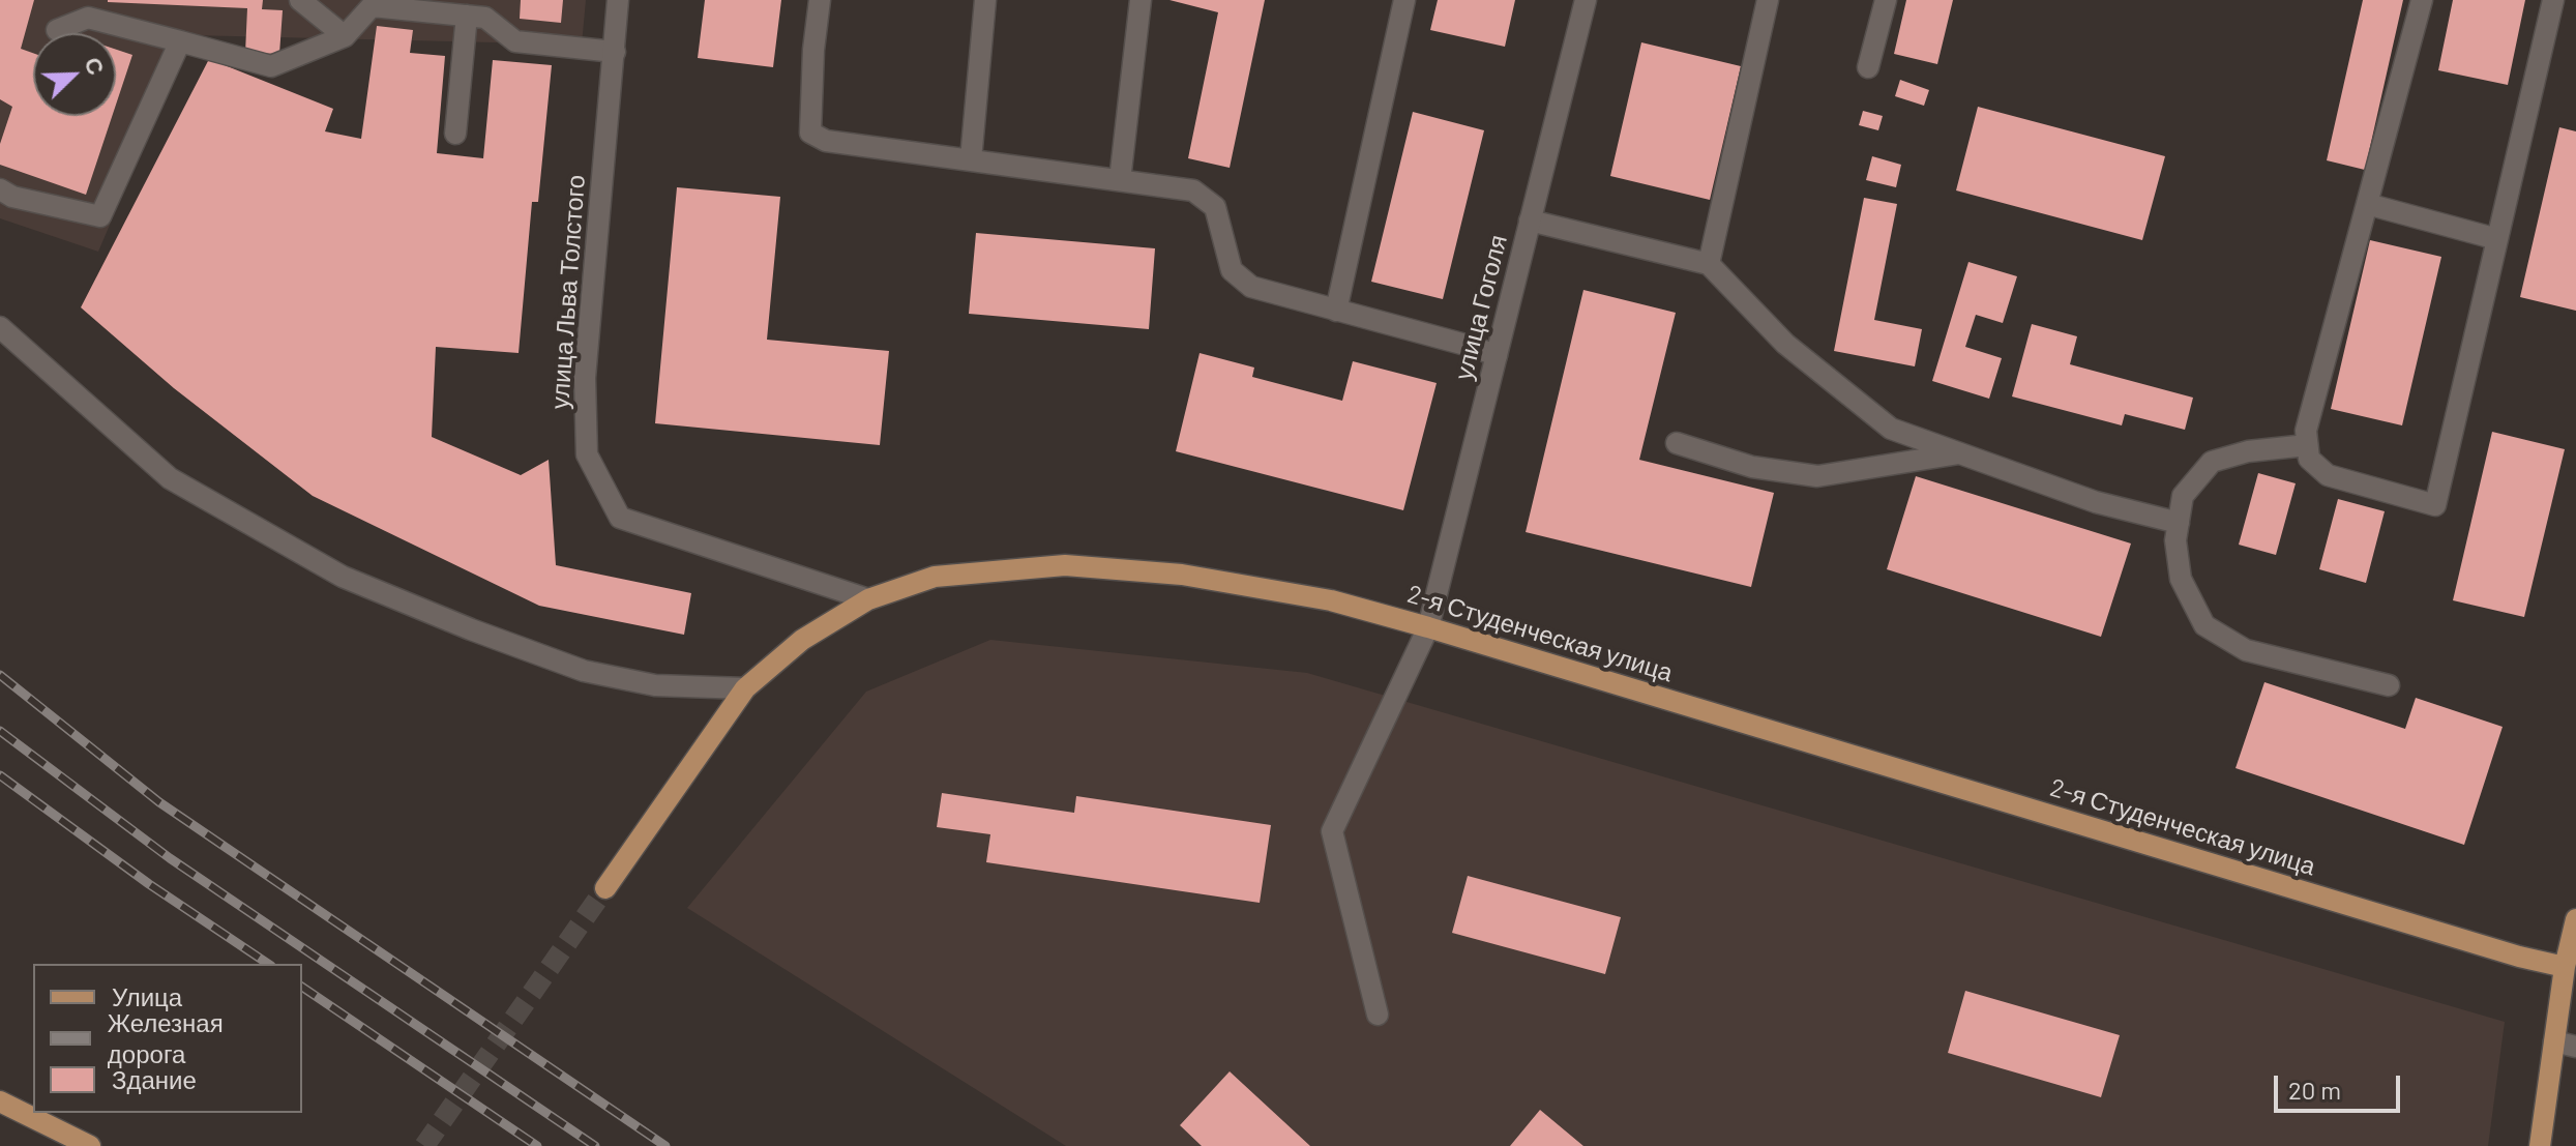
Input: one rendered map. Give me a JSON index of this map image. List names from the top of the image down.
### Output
{
  "streets": {
    "main road": ["2-я Студенческая улица"],
    "street": ["улица Льва Толстого", "улица Гоголя"]
  },
  "crossings": [
    ["улица Льва Толстого", "2-я Студенческая улица"],
    ["улица Гоголя", "2-я Студенческая улица"]
  ],
  "legend": ["Улица", "Железная дорога", "Здание"],
  "scale_bar": "20 m",
  "north": "top right"
}
